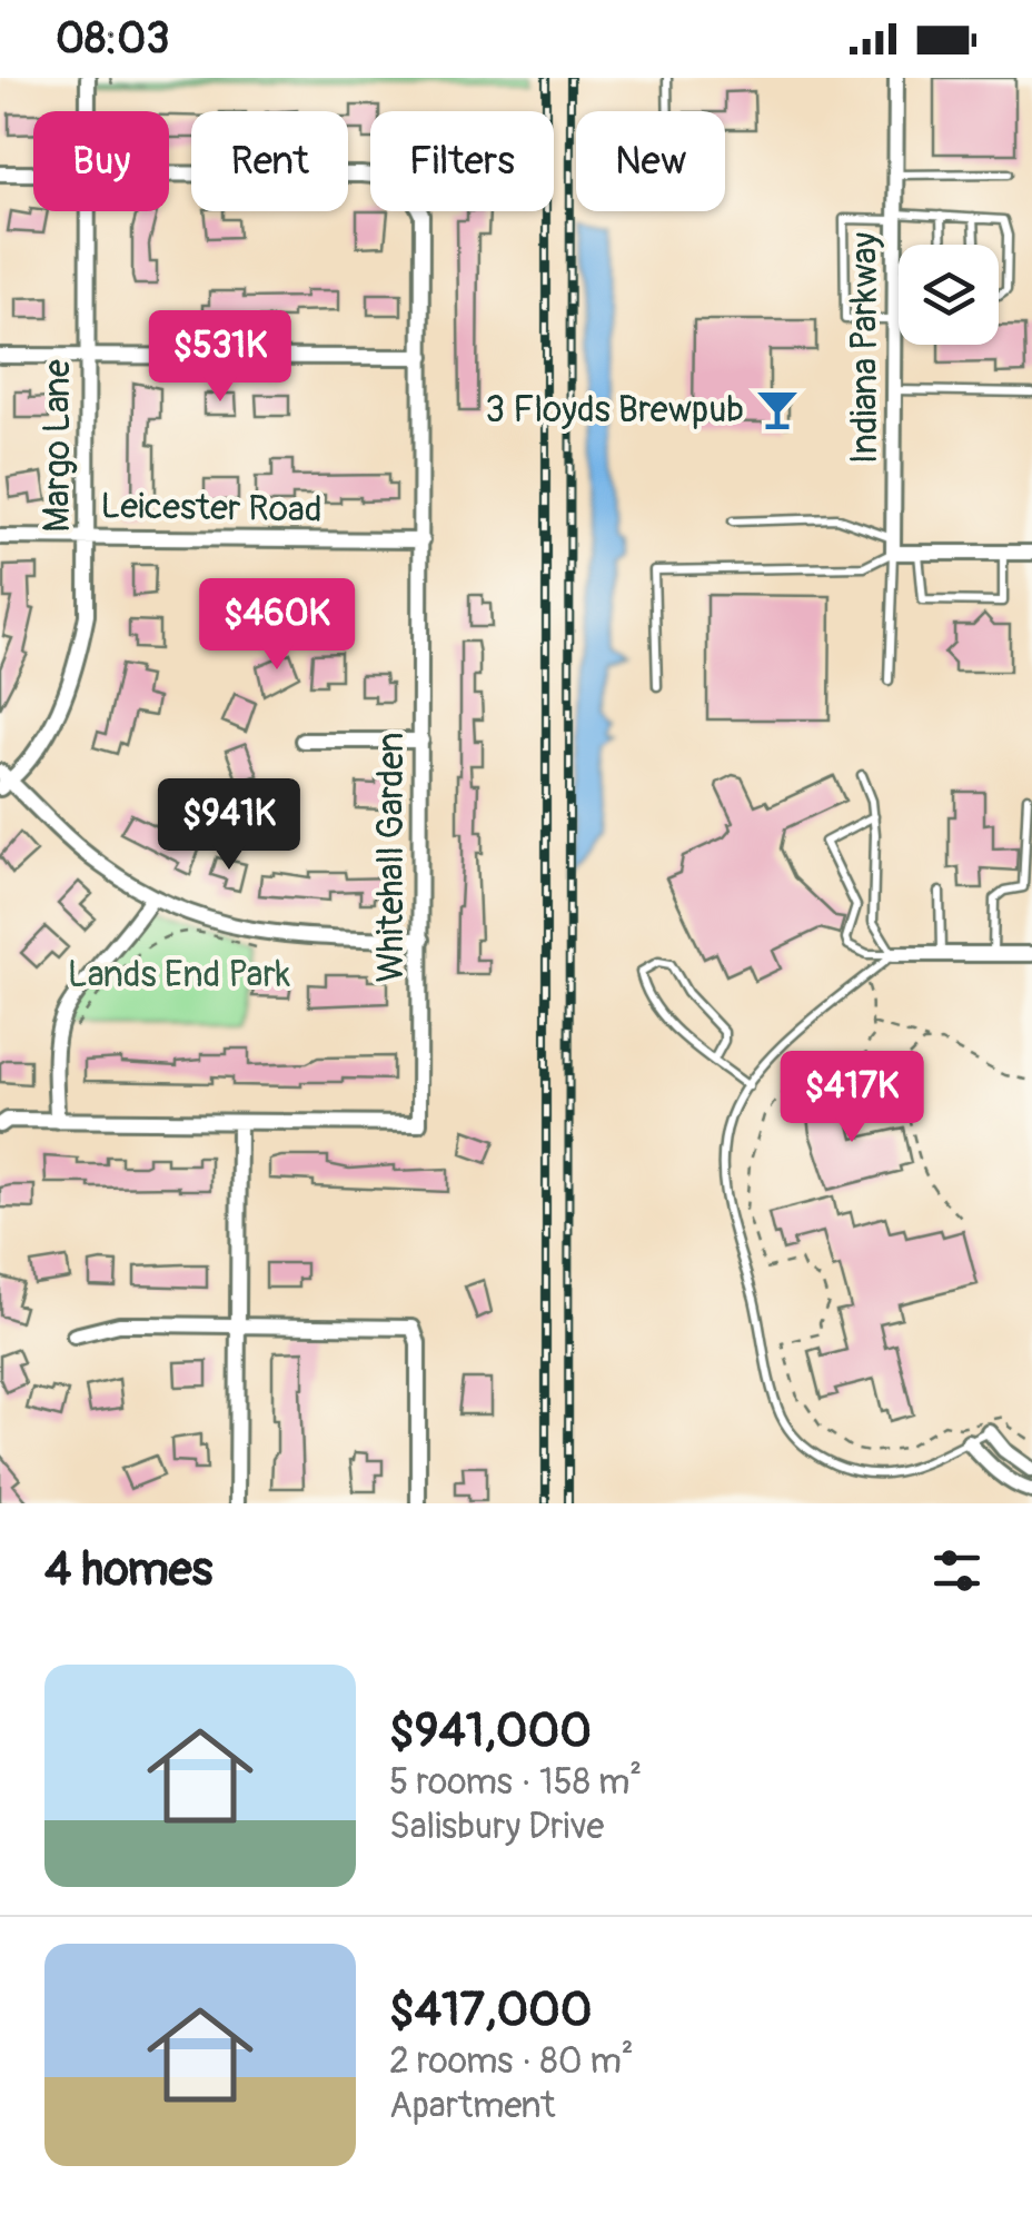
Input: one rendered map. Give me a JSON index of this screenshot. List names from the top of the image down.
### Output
{
  "streets": {
    "street": [
      "Indiana Parkway",
      "Margo Lane",
      "Leicester Road",
      "Whitehall Garden"
    ]
  },
  "crossings": [
    ["Margo Lane", "Leicester Road"],
    ["Leicester Road", "Whitehall Garden"]
  ],
  "parks": ["Lands End Park"],
  "places": {
    "bar": ["3 Floyds Brewpub"]
  },
  "page": {
    "status": "08:03",
    "chip": [
      "Buy",
      "Rent",
      "Filters",
      "New"
    ],
    "price": [
      "$531K",
      "$460K",
      "$941K",
      "$417K"
    ],
    "heading": "4 homes",
    "list": [
      {
        "name": "$941,000",
        "note": "5 rooms · 158 m² · Salisbury Drive"
      },
      {
        "name": "$417,000",
        "note": "2 rooms · 80 m² · Apartment"
      }
    ]
  }
}
